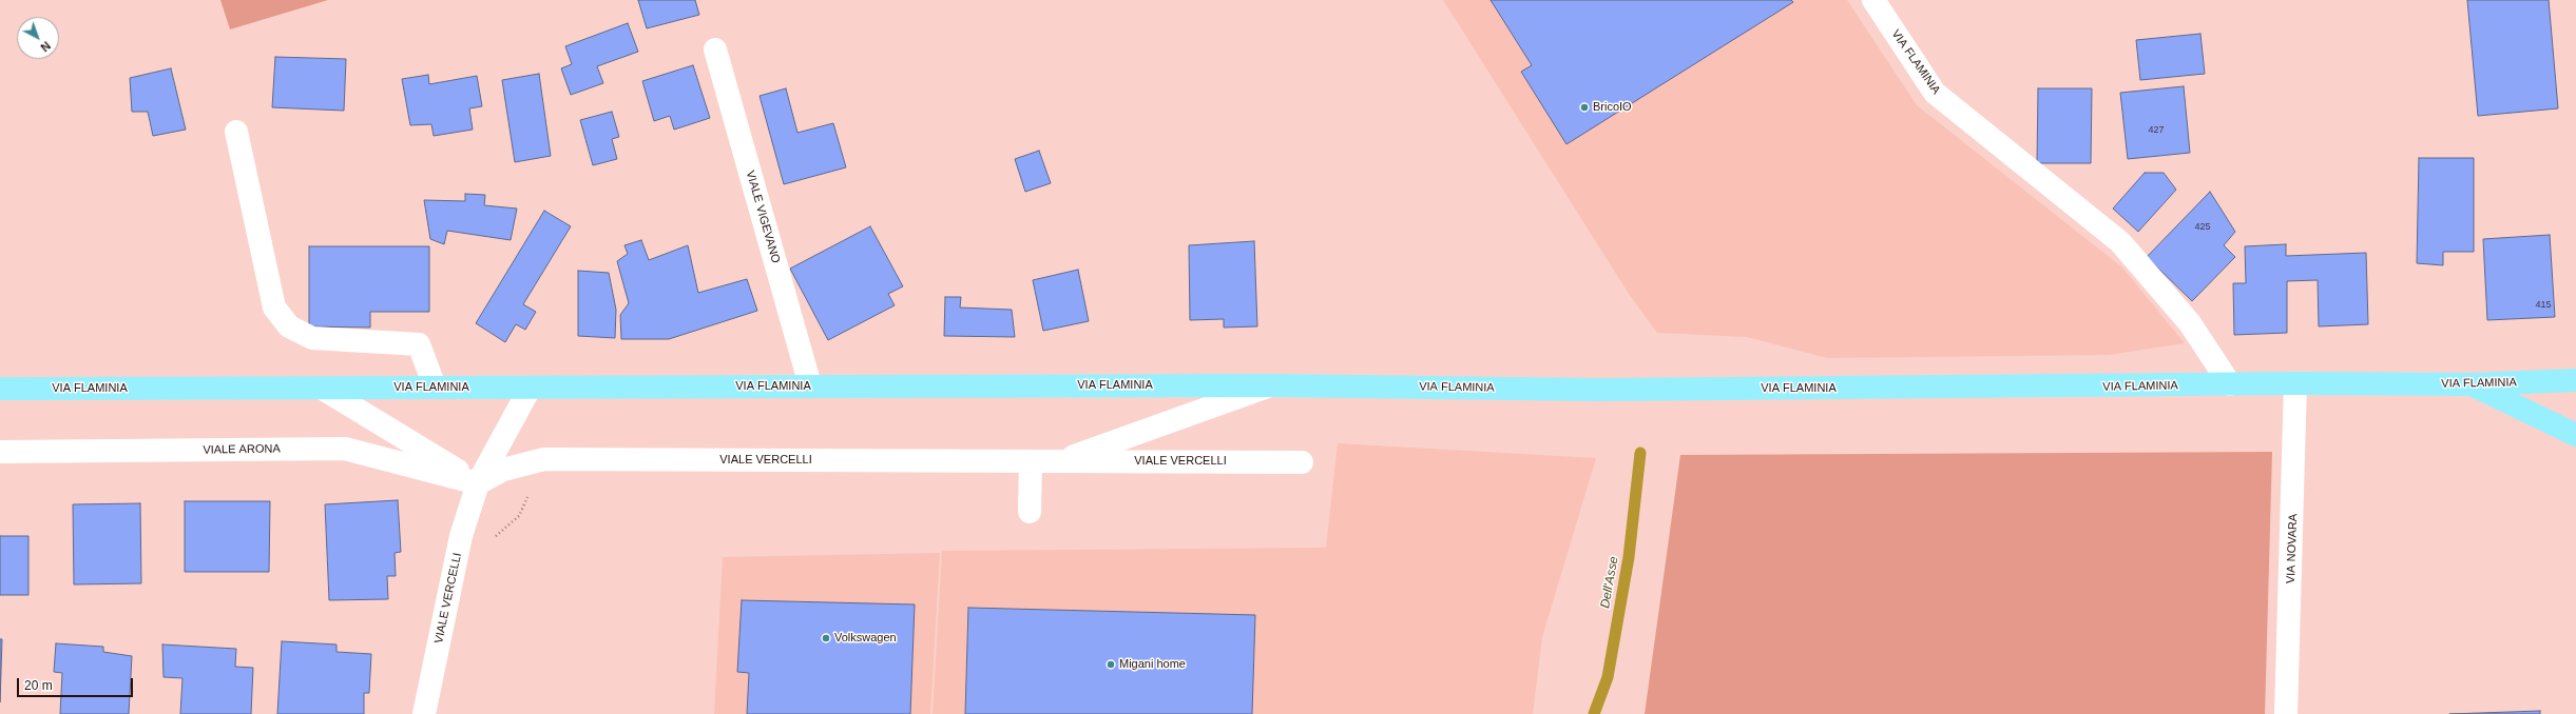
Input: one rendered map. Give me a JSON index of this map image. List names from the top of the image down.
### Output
{
  "streets": {
    "main road": ["VIA FLAMINIA"],
    "street": [
      "VIALE VIGEVANO",
      "VIALE ARONA",
      "VIALE VERCELLI",
      "VIA NOVARA"
    ]
  },
  "crossings": [
    ["VIA FLAMINIA", "VIALE VIGEVANO"],
    ["VIA FLAMINIA", "VIALE VERCELLI"],
    ["VIA FLAMINIA", "VIA NOVARA"],
    ["VIALE ARONA", "VIALE VERCELLI"]
  ],
  "water": ["Dell'Asse"],
  "places": ["BricoIO", "Volkswagen", "Migani home"],
  "house_numbers": ["427", "425", "415"],
  "scale_bar": "20 m",
  "north": "bottom right"
}
